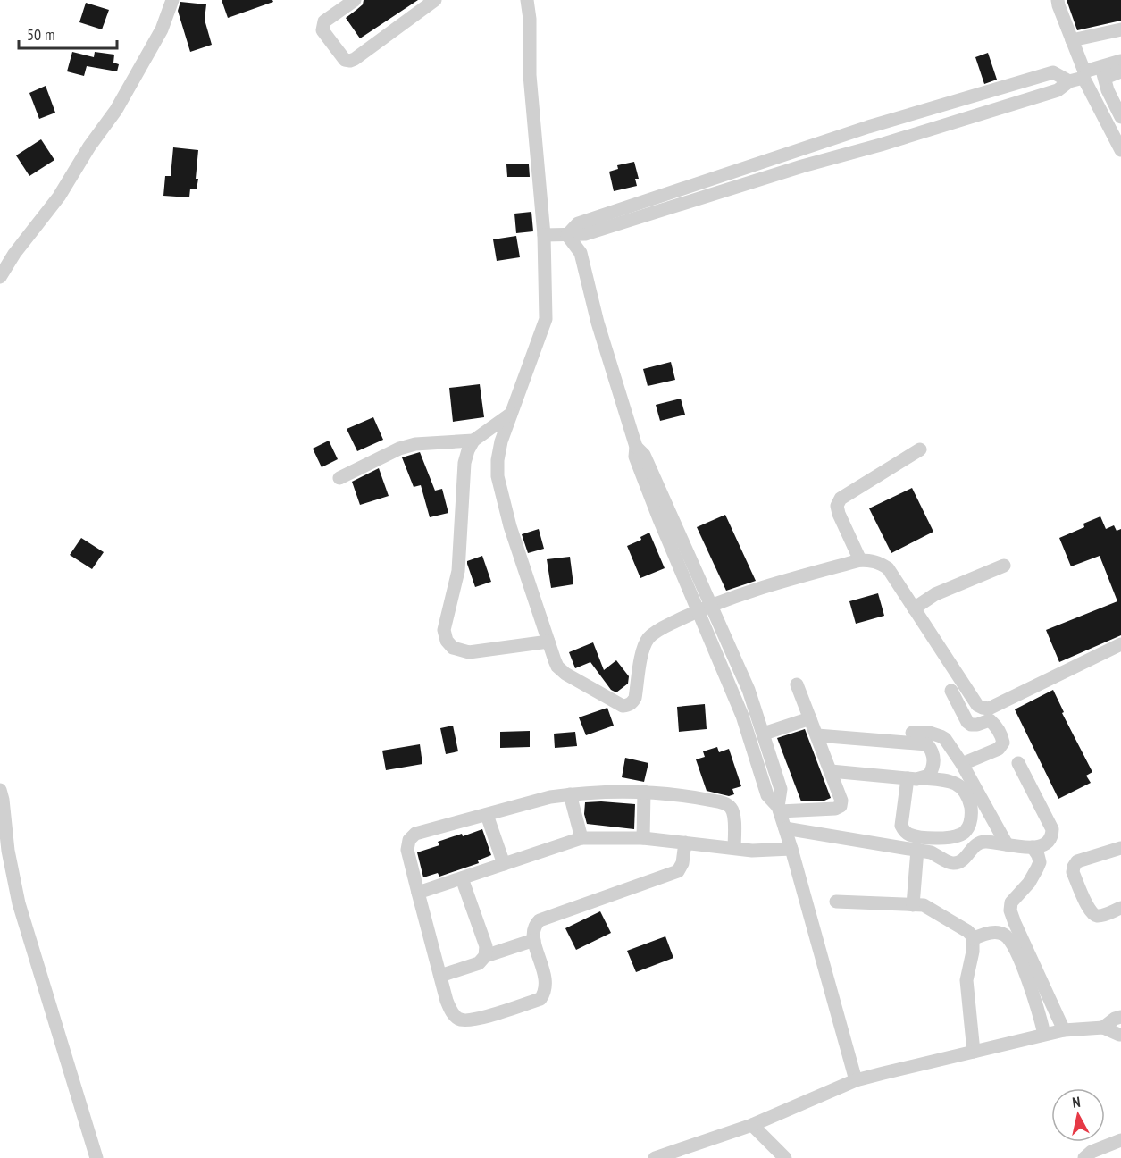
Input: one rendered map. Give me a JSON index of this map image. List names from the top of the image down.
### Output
{
  "scale_bar": "50 m",
  "north": "top"
}
